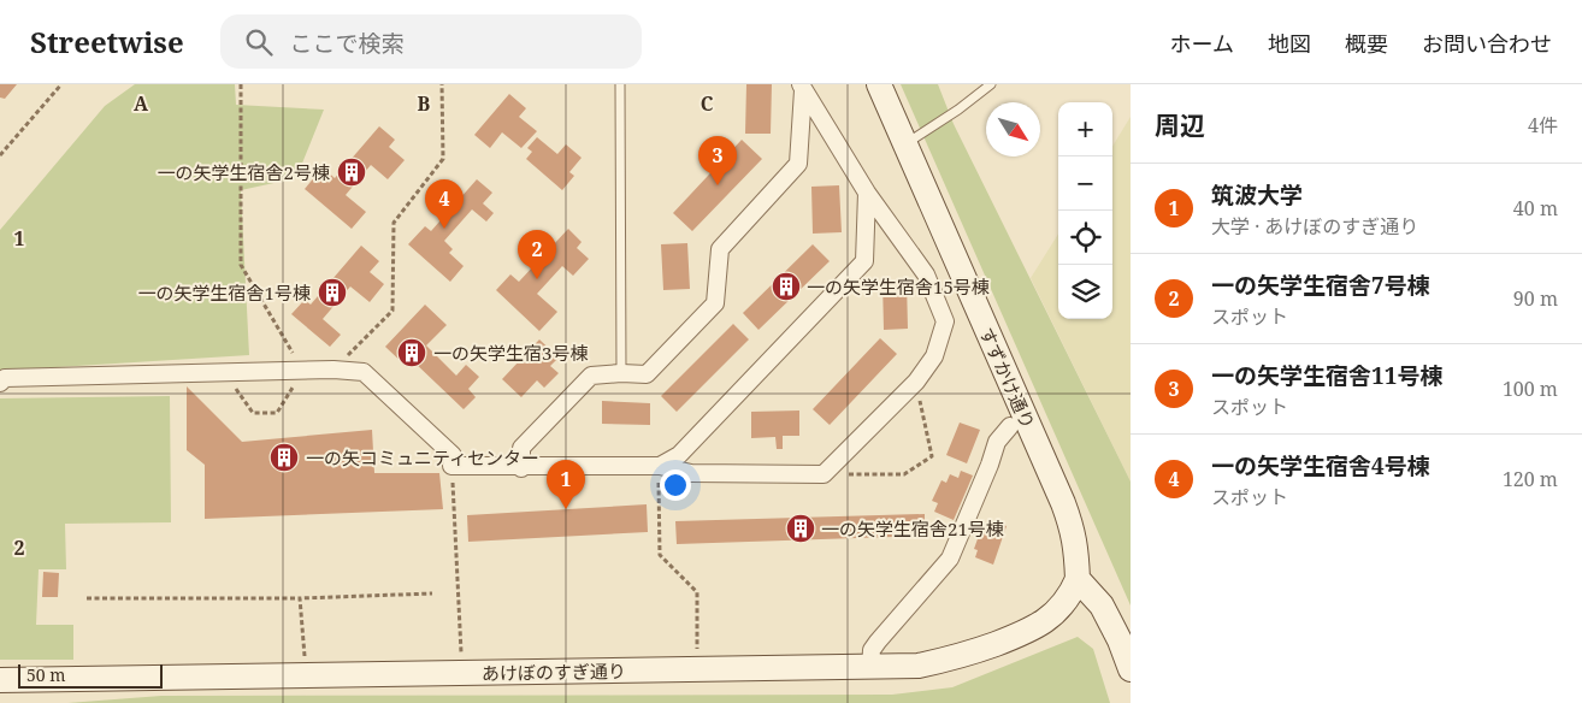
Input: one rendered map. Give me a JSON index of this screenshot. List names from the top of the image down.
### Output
{
  "streets": {
    "street": ["すずかけ通り", "あけぼのすぎ通り"]
  },
  "crossings": [
    ["すずかけ通り", "あけぼのすぎ通り"]
  ],
  "places": {
    "building": [
      "一の矢学生宿舎2号棟",
      "一の矢学生宿舎15号棟",
      "一の矢学生宿舎1号棟",
      "一の矢学生宿3号棟",
      "一の矢コミュニティセンター",
      "一の矢学生宿舎21号棟"
    ]
  },
  "scale_bar": "50 m",
  "north": "bottom right",
  "page": {
    "header": "Streetwise",
    "search": "ここで検索",
    "nav": [
      "ホーム",
      "地図",
      "概要",
      "お問い合わせ"
    ],
    "heading": ["周辺", "4件"],
    "map_buttons": ["+", "−"],
    "pins": [
      "3",
      "4",
      "2",
      "1"
    ],
    "list": [
      {
        "mark": "1",
        "name": "筑波大学",
        "note": "大学 · あけぼのすぎ通り",
        "value": "40 m"
      },
      {
        "mark": "2",
        "name": "一の矢学生宿舎7号棟",
        "note": "スポット",
        "value": "90 m"
      },
      {
        "mark": "3",
        "name": "一の矢学生宿舎11号棟",
        "note": "スポット",
        "value": "100 m"
      },
      {
        "mark": "4",
        "name": "一の矢学生宿舎4号棟",
        "note": "スポット",
        "value": "120 m"
      }
    ],
    "scale": "50 m"
  },
  "grid": {
    "columns": ["A", "B", "C"],
    "rows": ["1", "2"]
  }
}
